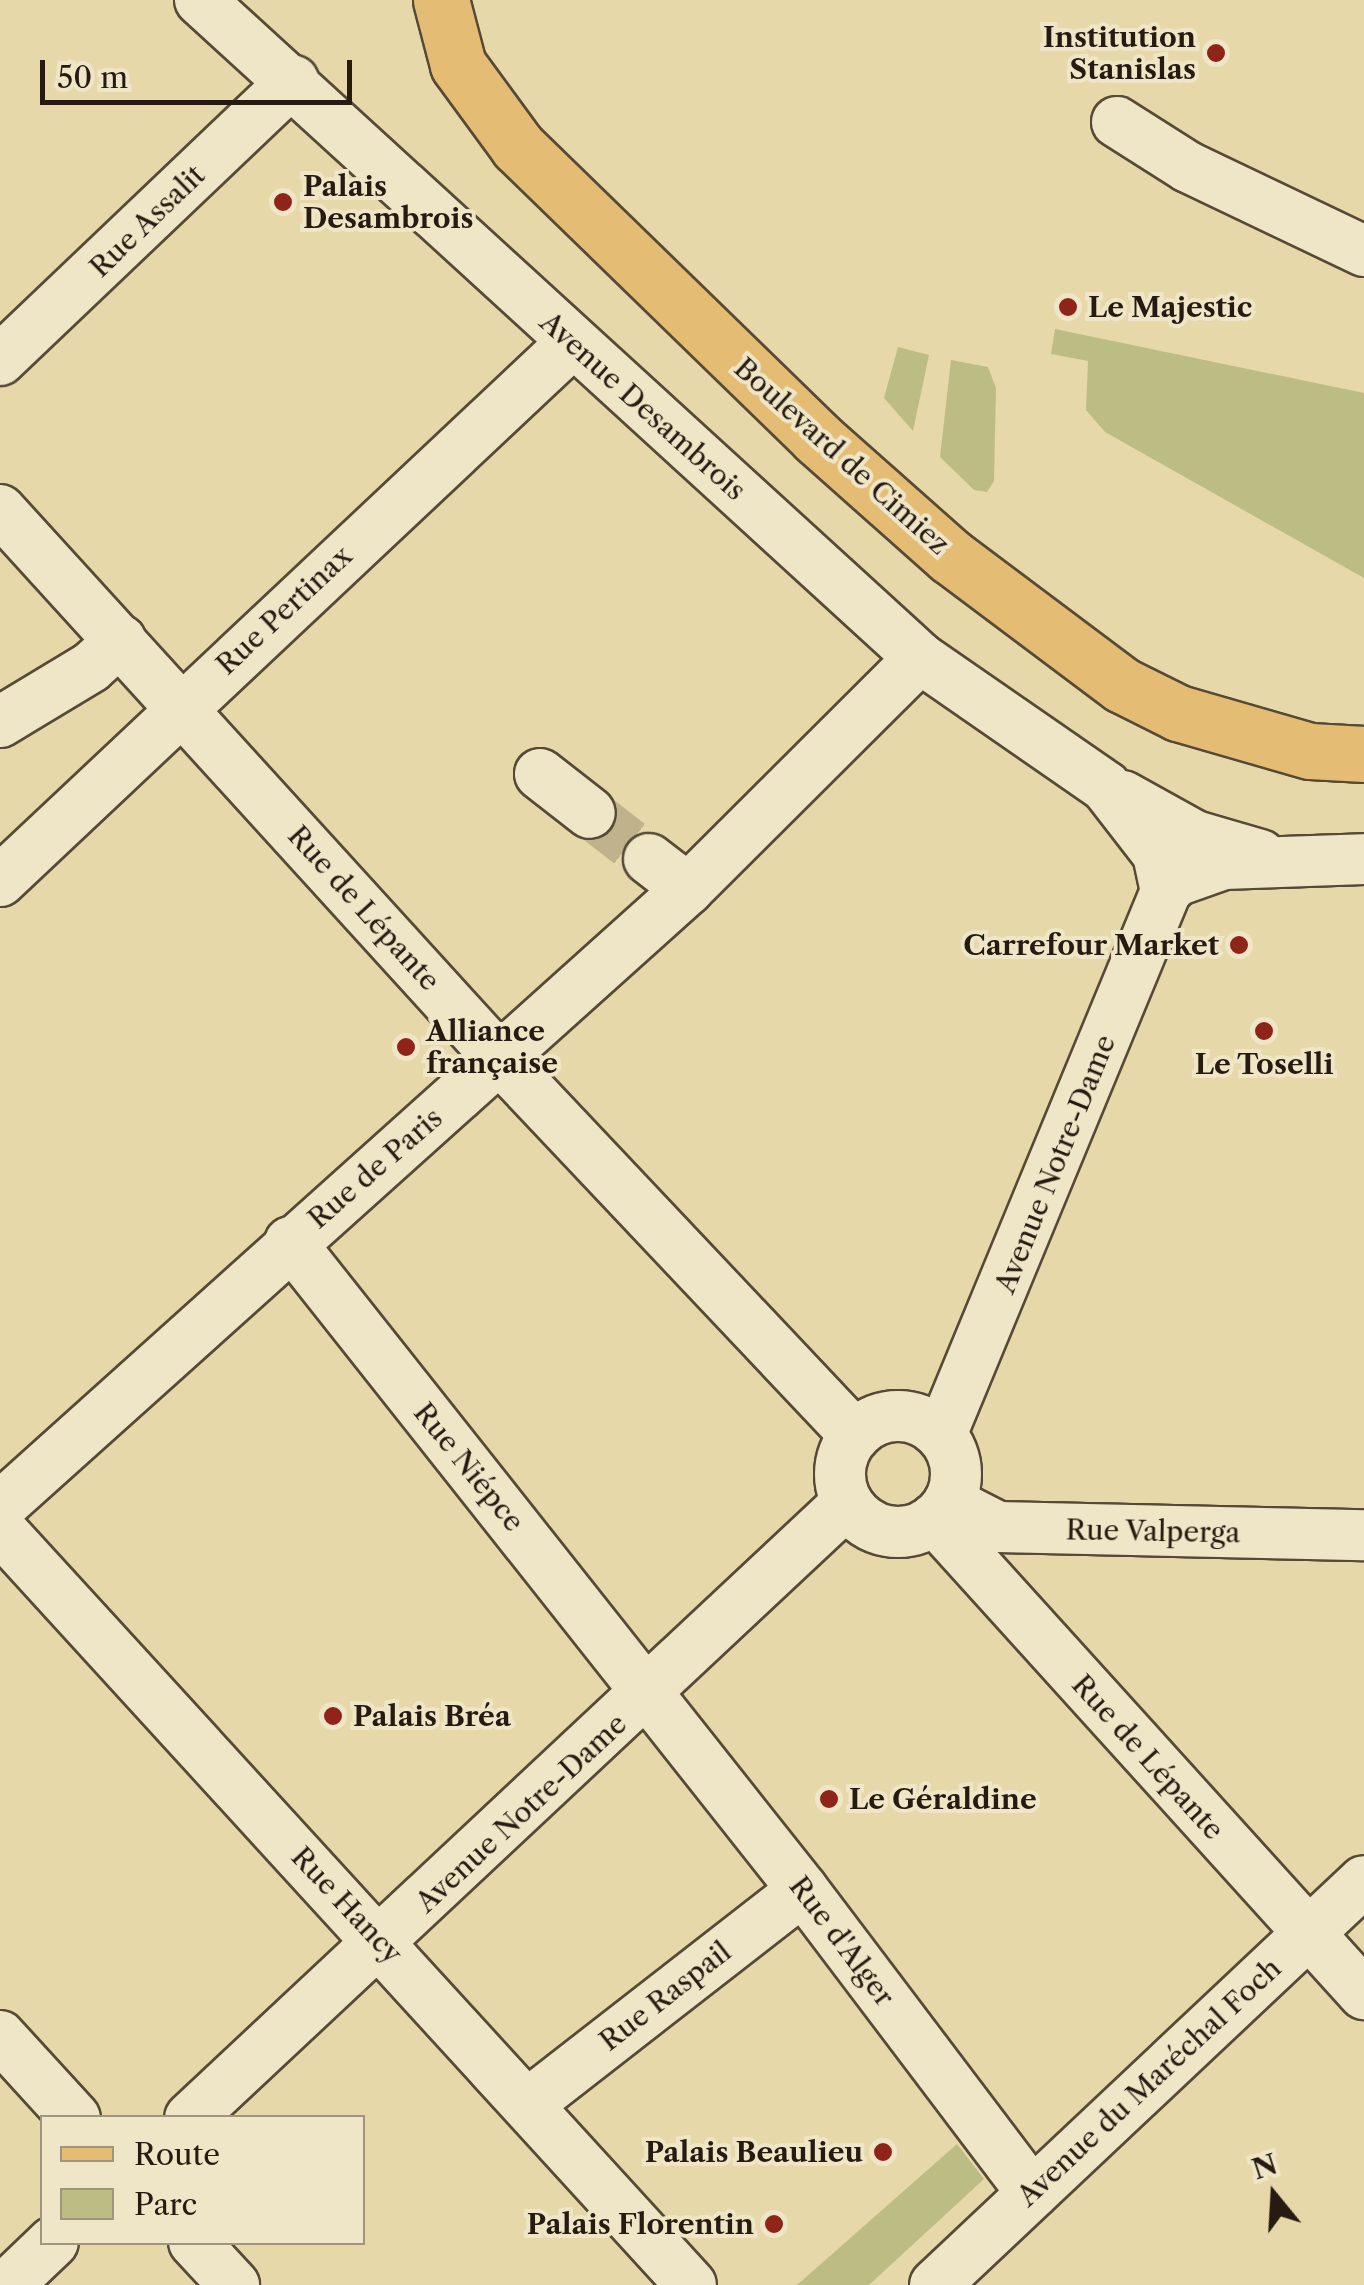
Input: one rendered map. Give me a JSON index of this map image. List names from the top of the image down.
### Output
{
  "streets": {
    "main road": ["Boulevard de Cimiez"],
    "street": [
      "Rue Assalit",
      "Avenue Desambrois",
      "Rue Pertinax",
      "Rue de Lépante",
      "Avenue Notre-Dame",
      "Rue de Paris",
      "Rue Niépce",
      "Rue Valperga",
      "Rue Hancy",
      "Rue d'Alger",
      "Rue Raspail",
      "Avenue du Maréchal Foch"
    ]
  },
  "crossings": [
    ["Rue Assalit", "Avenue Desambrois"],
    ["Avenue Desambrois", "Rue Pertinax"],
    ["Avenue Desambrois", "Avenue Notre-Dame"],
    ["Avenue Desambrois", "Rue de Paris"],
    ["Rue Pertinax", "Rue de Lépante"],
    ["Rue de Lépante", "Avenue Notre-Dame"],
    ["Rue de Lépante", "Rue de Paris"],
    ["Rue de Lépante", "Rue Valperga"],
    ["Rue de Lépante", "Avenue du Maréchal Foch"],
    ["Avenue Notre-Dame", "Rue Niépce"],
    ["Avenue Notre-Dame", "Rue Valperga"],
    ["Avenue Notre-Dame", "Rue Hancy"],
    ["Avenue Notre-Dame", "Rue d'Alger"],
    ["Rue de Paris", "Rue Niépce"],
    ["Rue Niépce", "Rue d'Alger"],
    ["Rue Hancy", "Rue Raspail"],
    ["Rue d'Alger", "Rue Raspail"],
    ["Rue d'Alger", "Avenue du Maréchal Foch"]
  ],
  "places": [
    "Institution Stanislas",
    "Palais Desambrois",
    "Le Majestic",
    "Carrefour Market",
    "Le Toselli",
    "Alliance française",
    "Palais Bréa",
    "Le Géraldine",
    "Palais Beaulieu",
    "Palais Florentin"
  ],
  "legend": ["Route", "Parc"],
  "scale_bar": "50 m",
  "north": "top"
}
